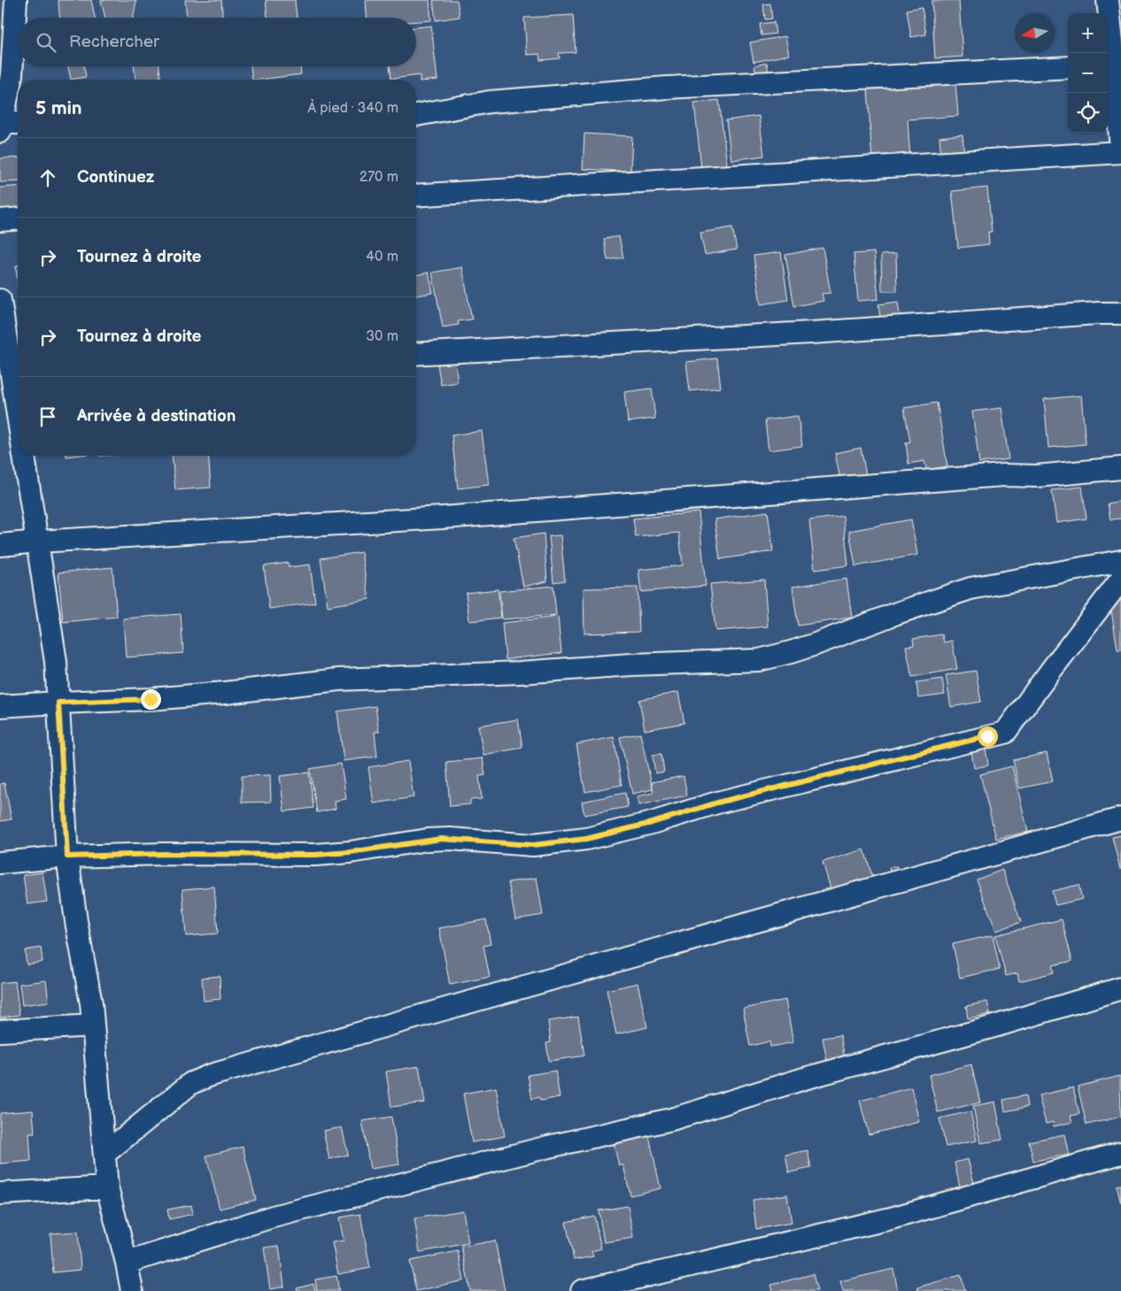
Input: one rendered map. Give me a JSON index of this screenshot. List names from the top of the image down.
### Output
{
  "north": "left",
  "page": {
    "map_buttons": ["+", "−"],
    "search": "Rechercher",
    "heading": ["5 min", "À pied · 340 m"],
    "list": [
      ["Continuez", "270 m"],
      ["Tournez à droite", "40 m"],
      ["Tournez à droite", "30 m"],
      "Arrivée à destination"
    ]
  }
}
